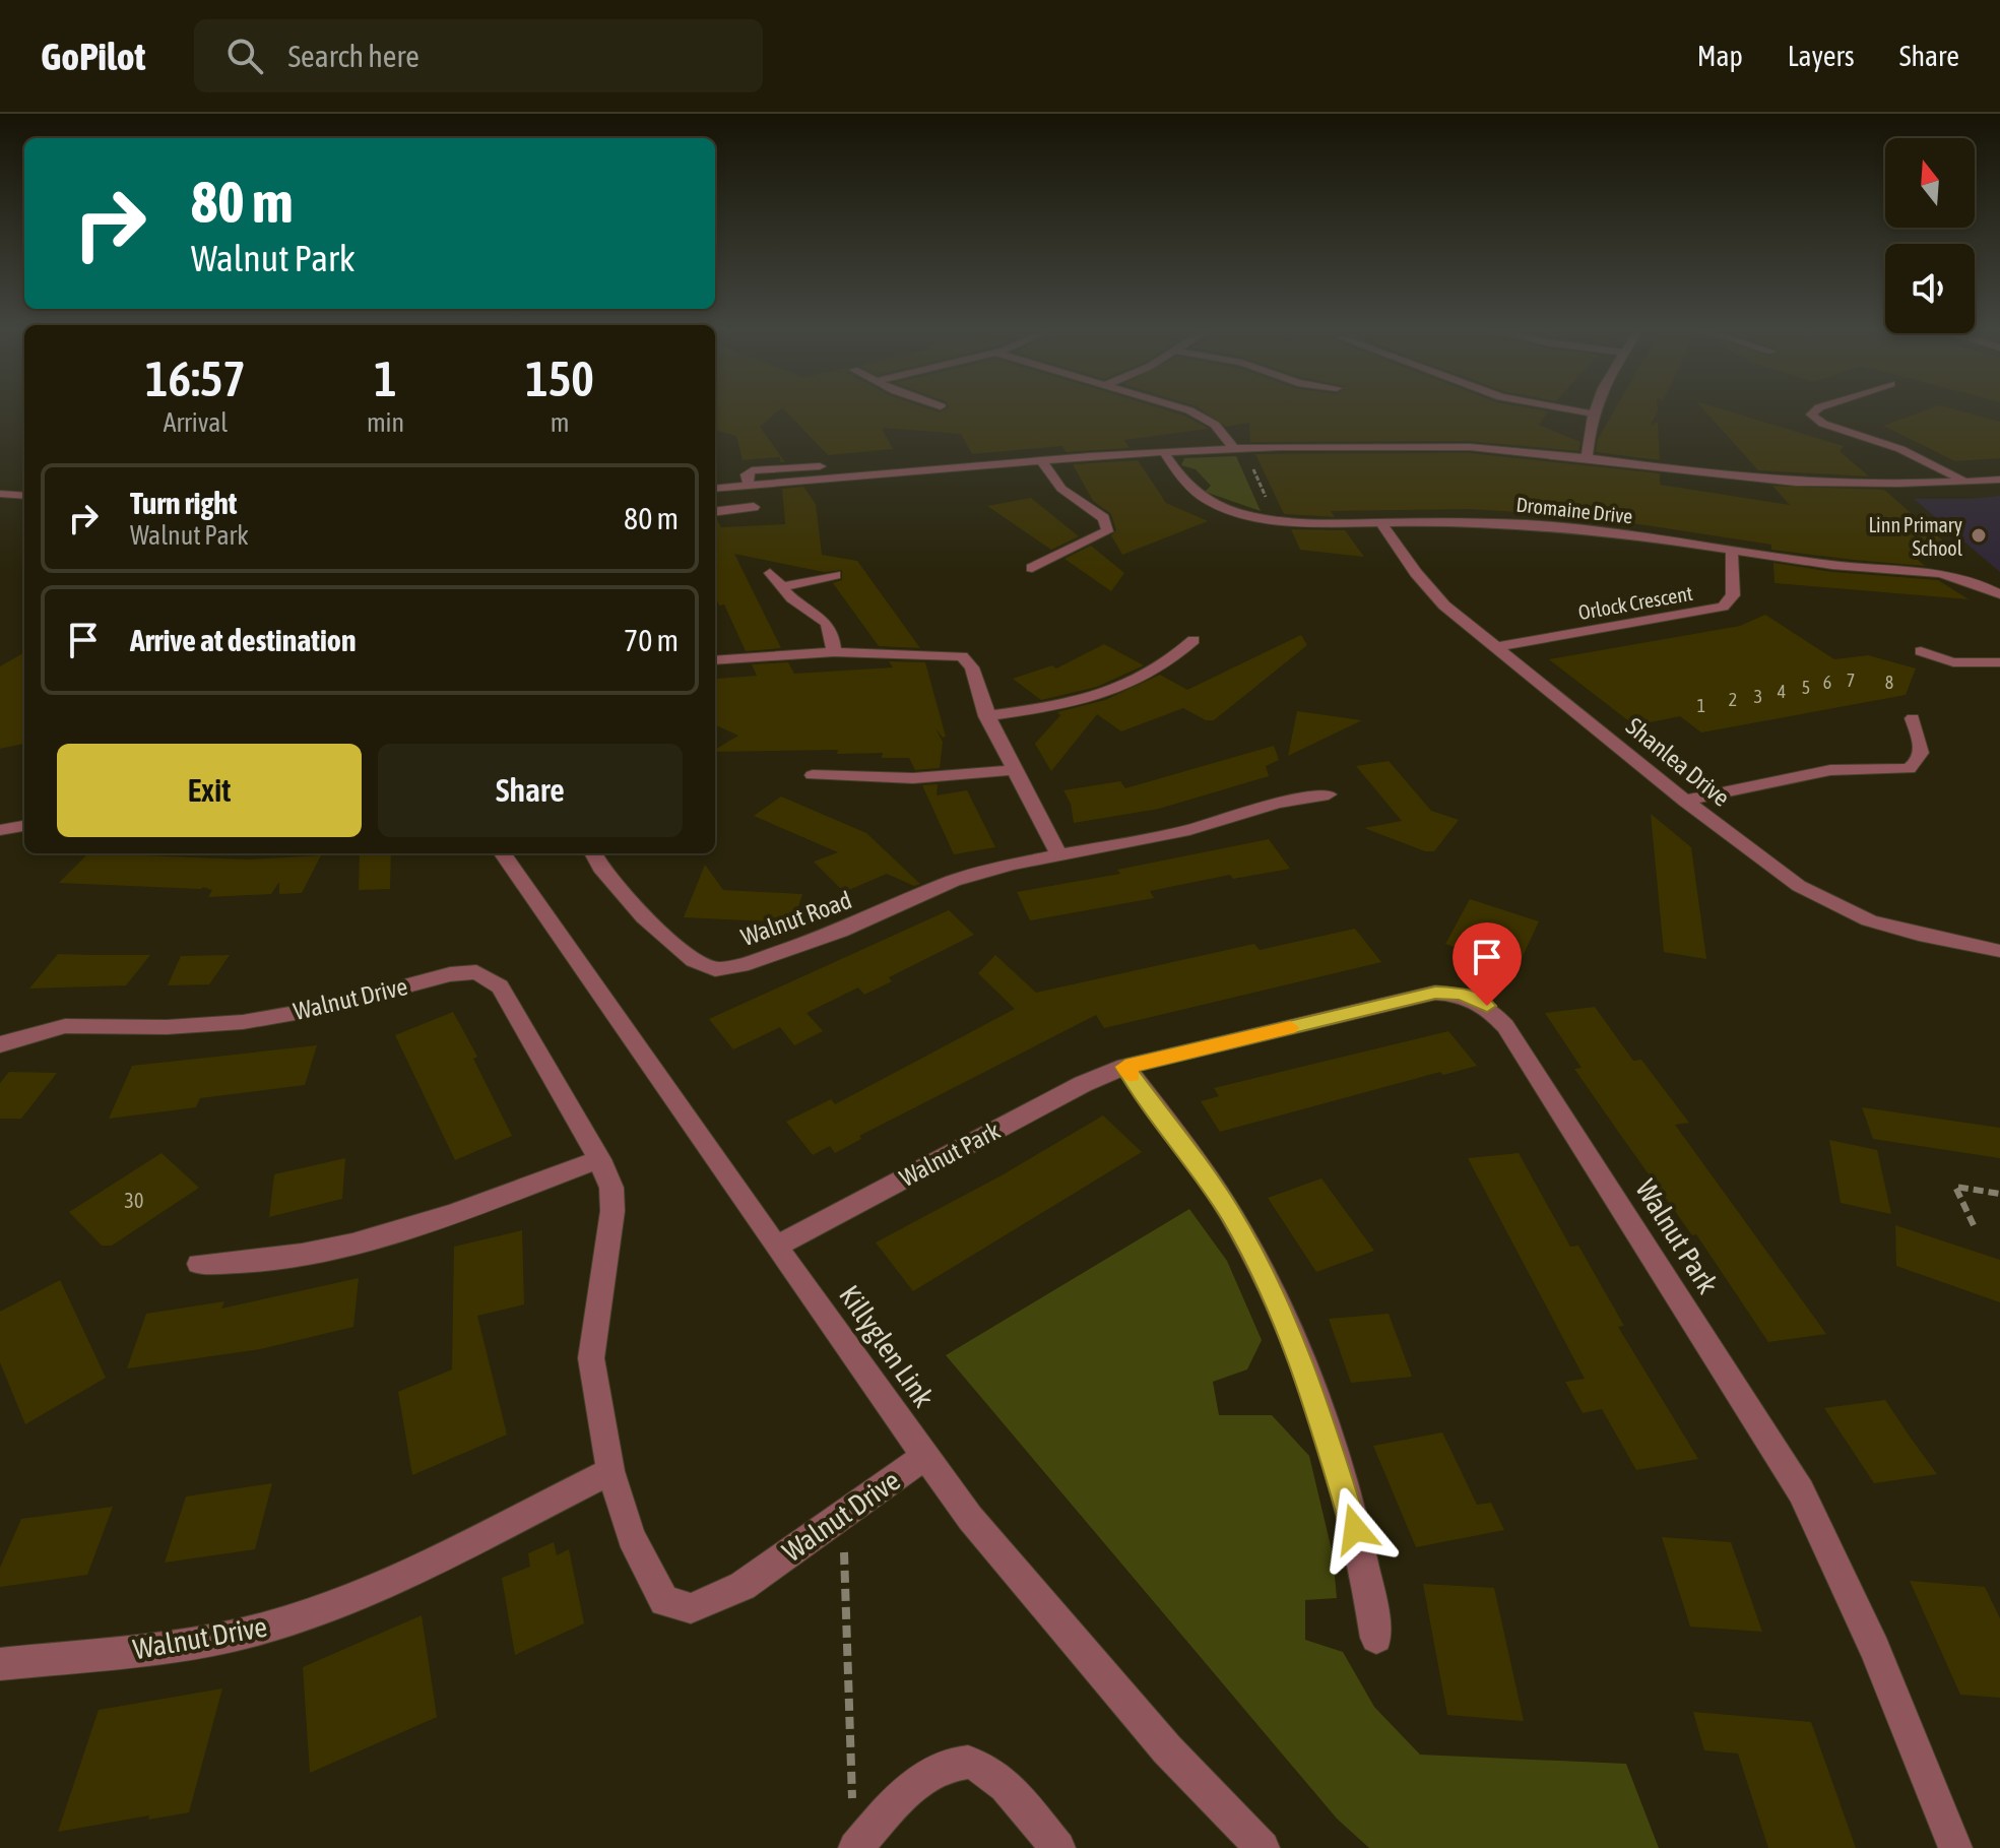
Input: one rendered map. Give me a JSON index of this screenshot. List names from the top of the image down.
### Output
{
  "streets": {
    "street": [
      "Dromaine Drive",
      "Orlock Crescent",
      "Shanlea Drive",
      "Walnut Road",
      "Walnut Drive",
      "Walnut Park",
      "Killyglen Link"
    ]
  },
  "crossings": [
    ["Dromaine Drive", "Orlock Crescent"],
    ["Dromaine Drive", "Shanlea Drive"],
    ["Orlock Crescent", "Shanlea Drive"],
    ["Walnut Drive", "Killyglen Link"],
    ["Walnut Park", "Killyglen Link"]
  ],
  "places": ["Linn Primary School"],
  "house_numbers": [
    "7",
    "6",
    "8",
    "5",
    "4",
    "3",
    "2",
    "1",
    "30"
  ],
  "north": "top",
  "page": {
    "header": "GoPilot",
    "search": "Search here",
    "nav": ["Map", "Layers", "Share"],
    "turn": ["80 m", "Walnut Park"],
    "eta": [
      "16:57",
      "Arrival",
      "1",
      "min",
      "150",
      "m"
    ],
    "list": [
      {
        "name": "Turn right",
        "note": "Walnut Park",
        "value": "80 m"
      },
      {
        "name": "Arrive at destination",
        "value": "70 m"
      }
    ],
    "buttons": ["Exit", "Share"]
  }
}
